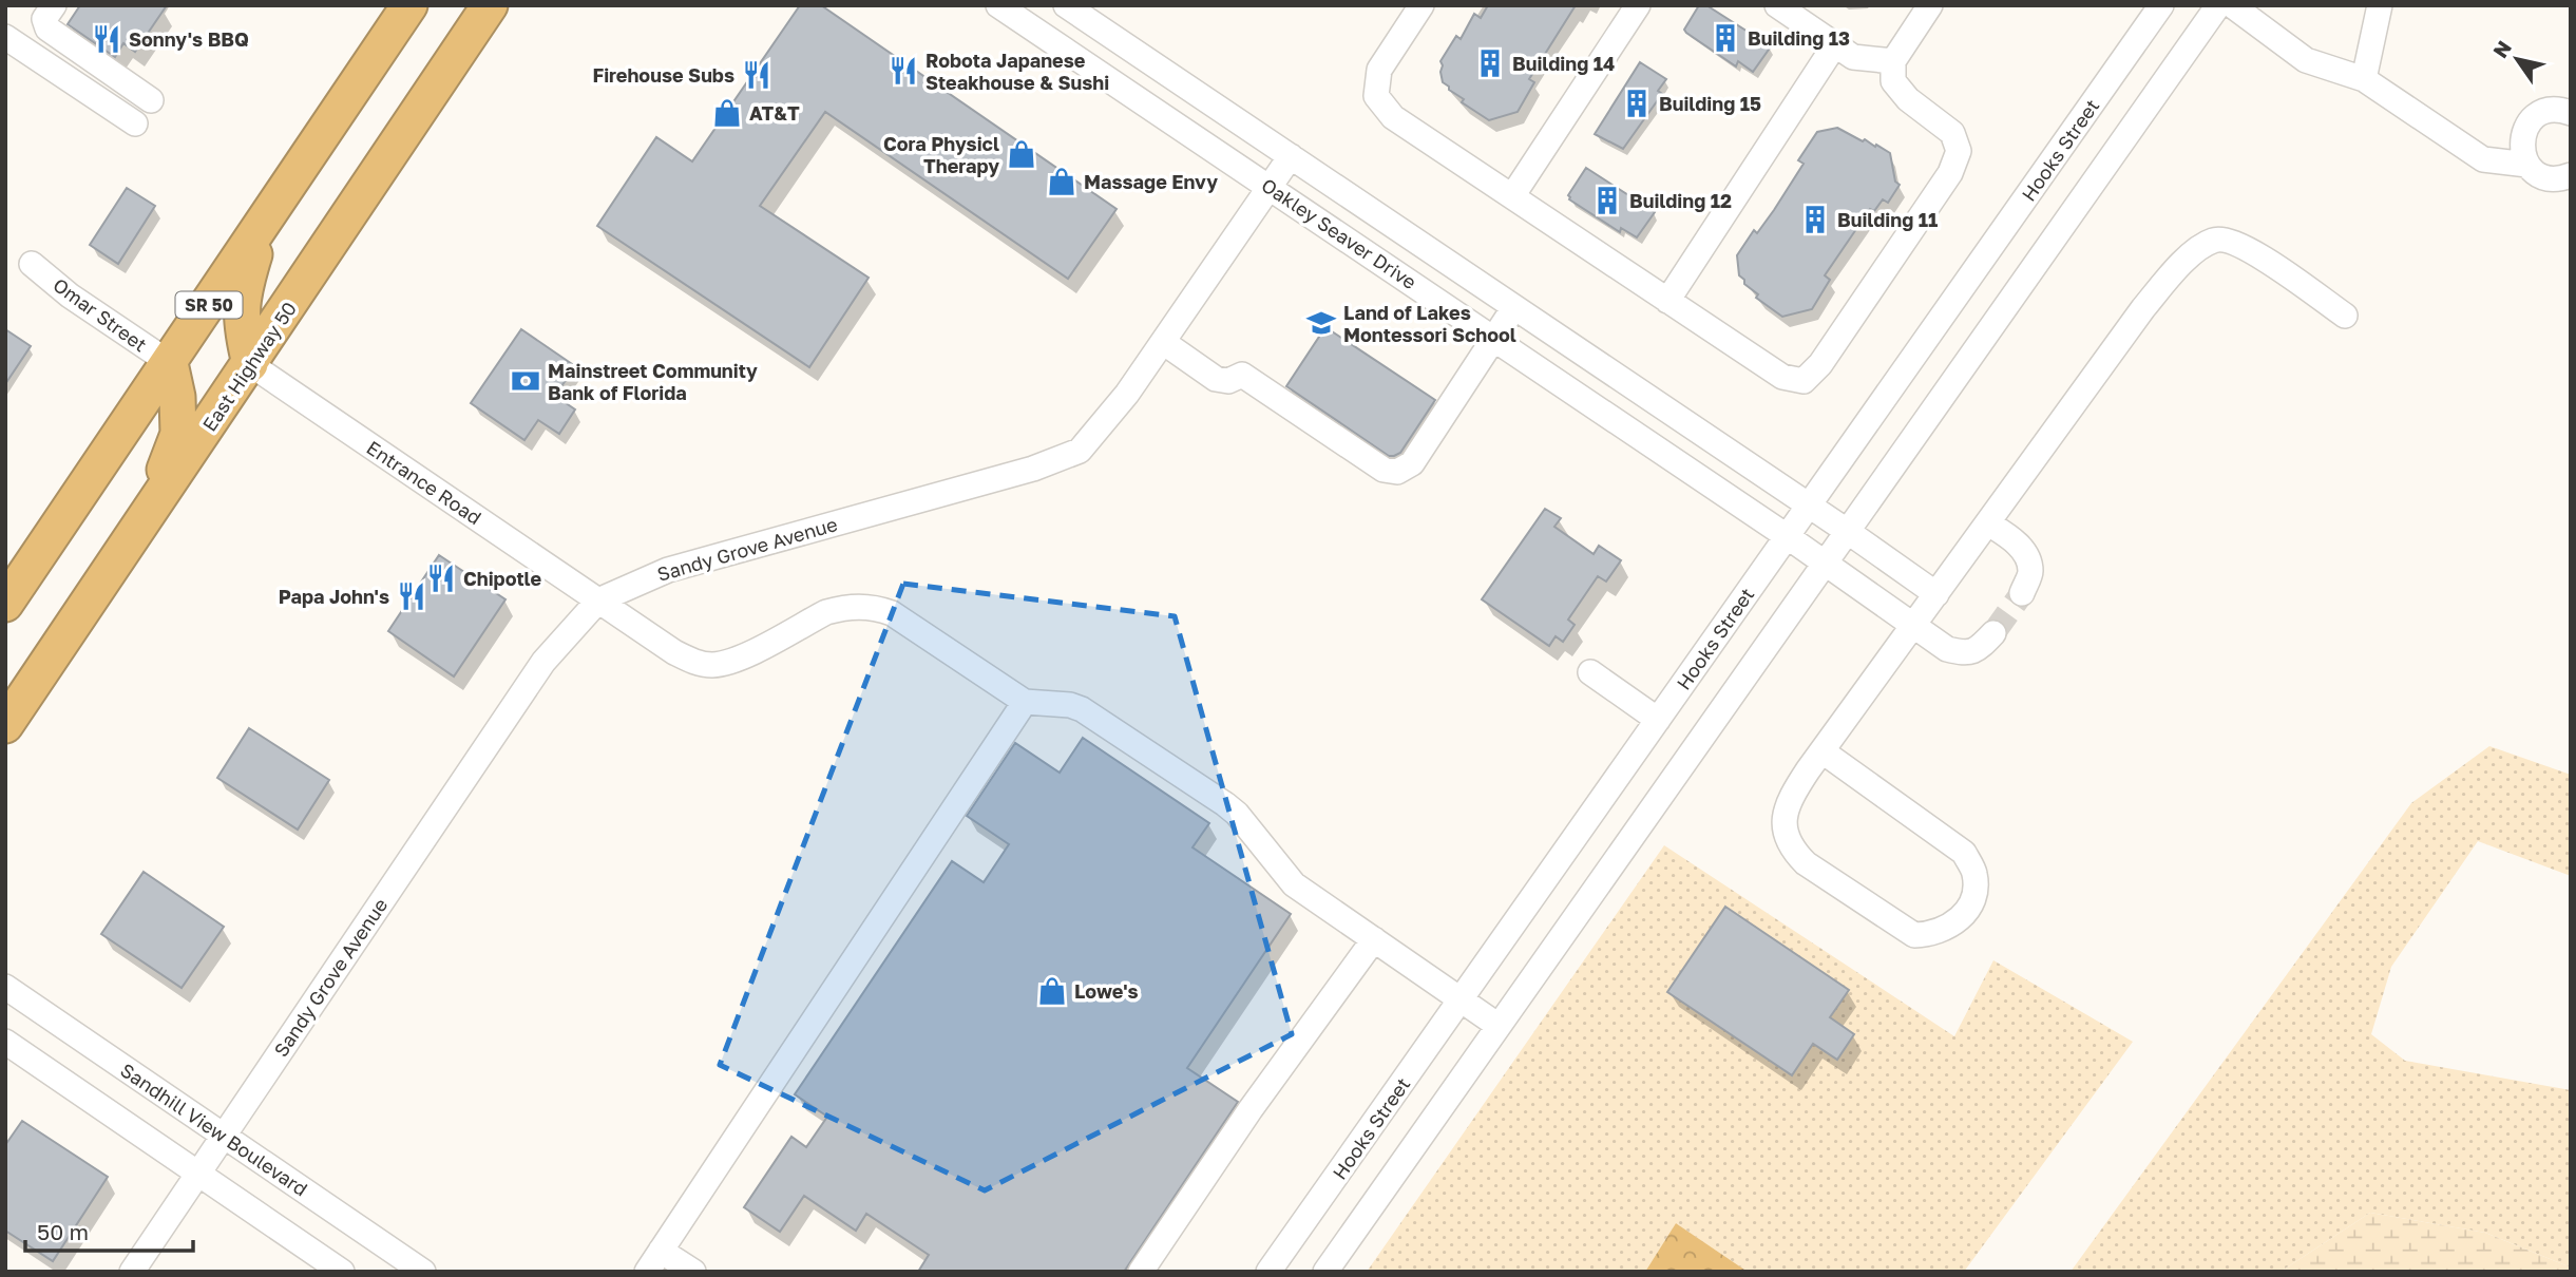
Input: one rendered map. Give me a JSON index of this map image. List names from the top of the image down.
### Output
{
  "streets": {
    "highway": ["SR 50", "East Highway 50"],
    "street": [
      "Hooks Street",
      "Oakley Seaver Drive",
      "Omar Street",
      "Entrance Road",
      "Sandy Grove Avenue",
      "Sandhill View Boulevard"
    ]
  },
  "crossings": [
    ["Hooks Street", "Oakley Seaver Drive"],
    ["Oakley Seaver Drive", "Sandy Grove Avenue"],
    ["SR 50", "Omar Street"],
    ["East Highway 50", "Entrance Road"],
    ["Entrance Road", "Sandy Grove Avenue"],
    ["Sandy Grove Avenue", "Sandhill View Boulevard"]
  ],
  "places": {
    "building": [
      "Building 13",
      "Building 14",
      "Building 15",
      "Building 12",
      "Building 11"
    ],
    "restaurant": [
      "Sonny's BBQ",
      "Robota Japanese Steakhouse & Sushi",
      "Firehouse Subs",
      "Chipotle",
      "Papa John's"
    ],
    "shop": [
      "AT&T",
      "Cora Physicl Therapy",
      "Massage Envy",
      "Lowe's"
    ],
    "school or university": ["Land of Lakes Montessori School"],
    "bank": ["Mainstreet Community Bank of Florida"]
  },
  "scale_bar": "50 m",
  "north": "top left"
}
